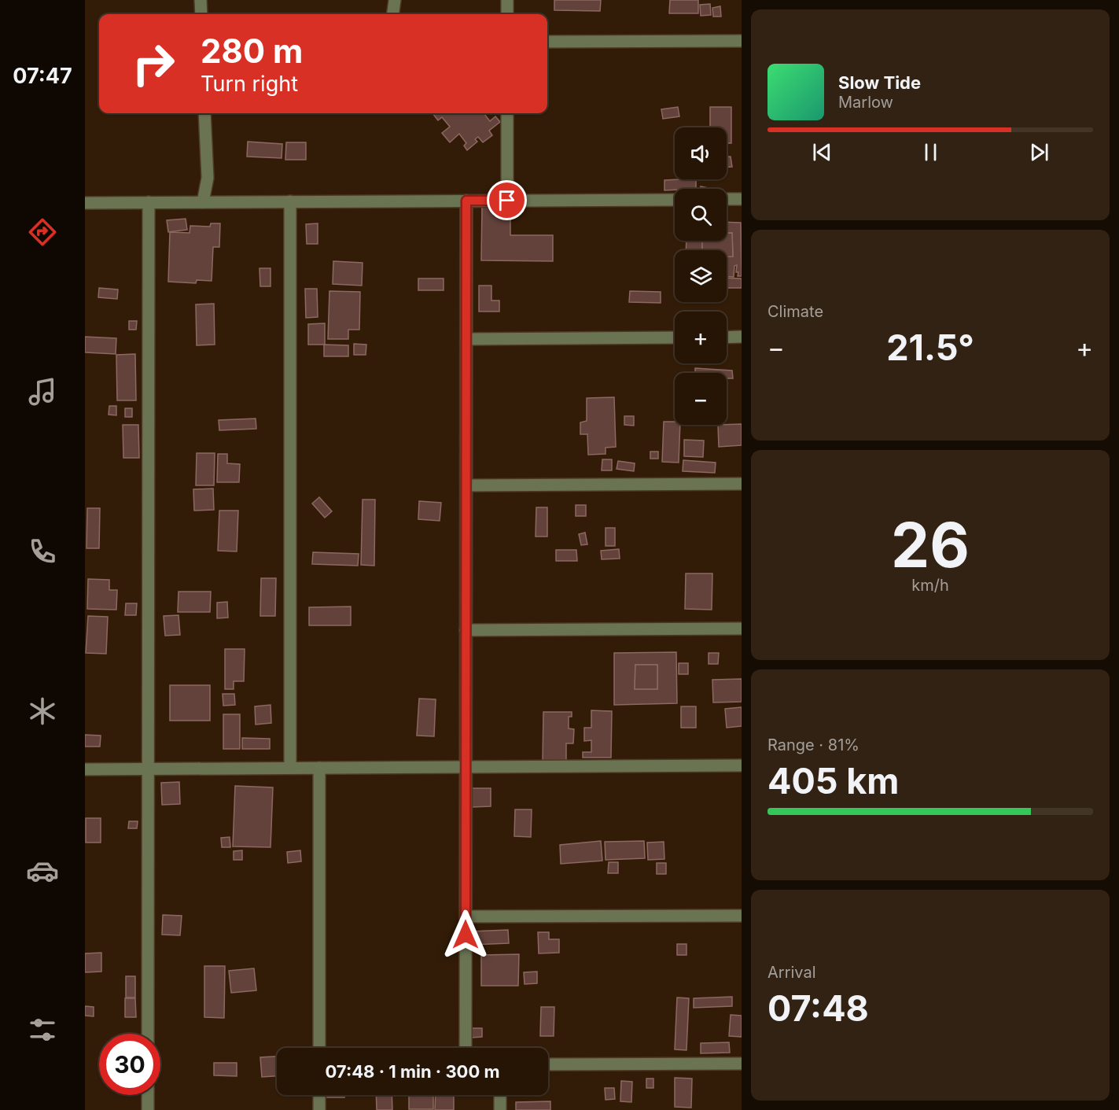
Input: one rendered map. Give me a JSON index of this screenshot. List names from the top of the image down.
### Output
{
  "page": {
    "tabs": "07:47",
    "turn": ["280 m", "Turn right"],
    "song": ["Slow Tide", "Marlow"],
    "map_buttons": ["+", "−"],
    "tile": [
      "Climate",
      ["26", "km/h"],
      ["Range · 81%", "405 km"],
      ["Arrival", "07:48"]
    ],
    "heat": ["−", "21.5°", "+"],
    "limit": "30",
    "trip": "07:48 · 1 min · 300 m"
  }
}
